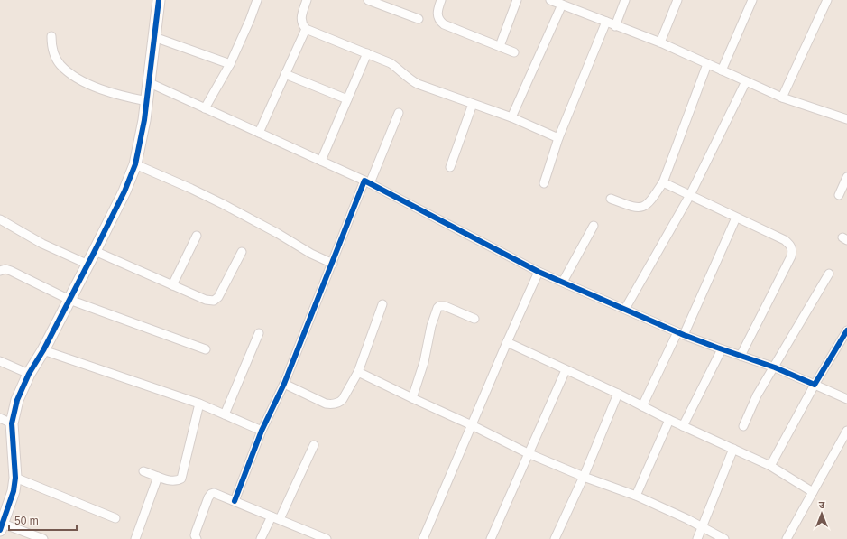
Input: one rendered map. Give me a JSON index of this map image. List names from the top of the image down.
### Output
{
  "scale_bar": "50 m",
  "north": "top"
}
